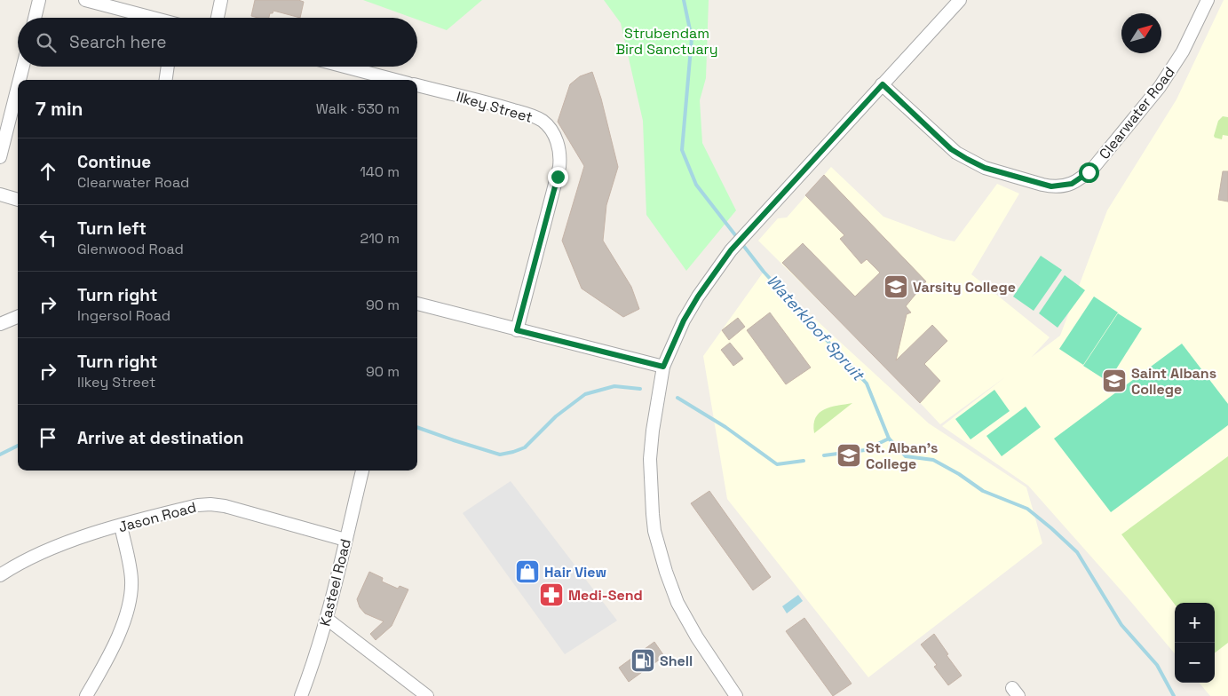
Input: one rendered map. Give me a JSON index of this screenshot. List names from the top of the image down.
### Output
{
  "streets": {
    "street": [
      "Ilkey Street",
      "Clearwater Road",
      "Jason Road",
      "Kasteel Road"
    ]
  },
  "crossings": [
    ["Jason Road", "Kasteel Road"]
  ],
  "water": ["Waterkloof Spruit"],
  "parks": ["Strubendam Bird Sanctuary"],
  "places": {
    "school or university": ["Varsity College", "Saint Albans College", "St. Alban's College"],
    "shop": ["Hair View"],
    "pharmacy": ["Medi-Send"],
    "fuel station": ["Shell"]
  },
  "north": "top right",
  "page": {
    "search": "Search here",
    "heading": ["7 min", "Walk · 530 m"],
    "list": [
      ["Continue", "Clearwater Road", "140 m"],
      ["Turn left", "Glenwood Road", "210 m"],
      ["Turn right", "Ingersol Road", "90 m"],
      ["Turn right", "Ilkey Street", "90 m"],
      "Arrive at destination"
    ],
    "map_buttons": ["+", "−"]
  }
}
